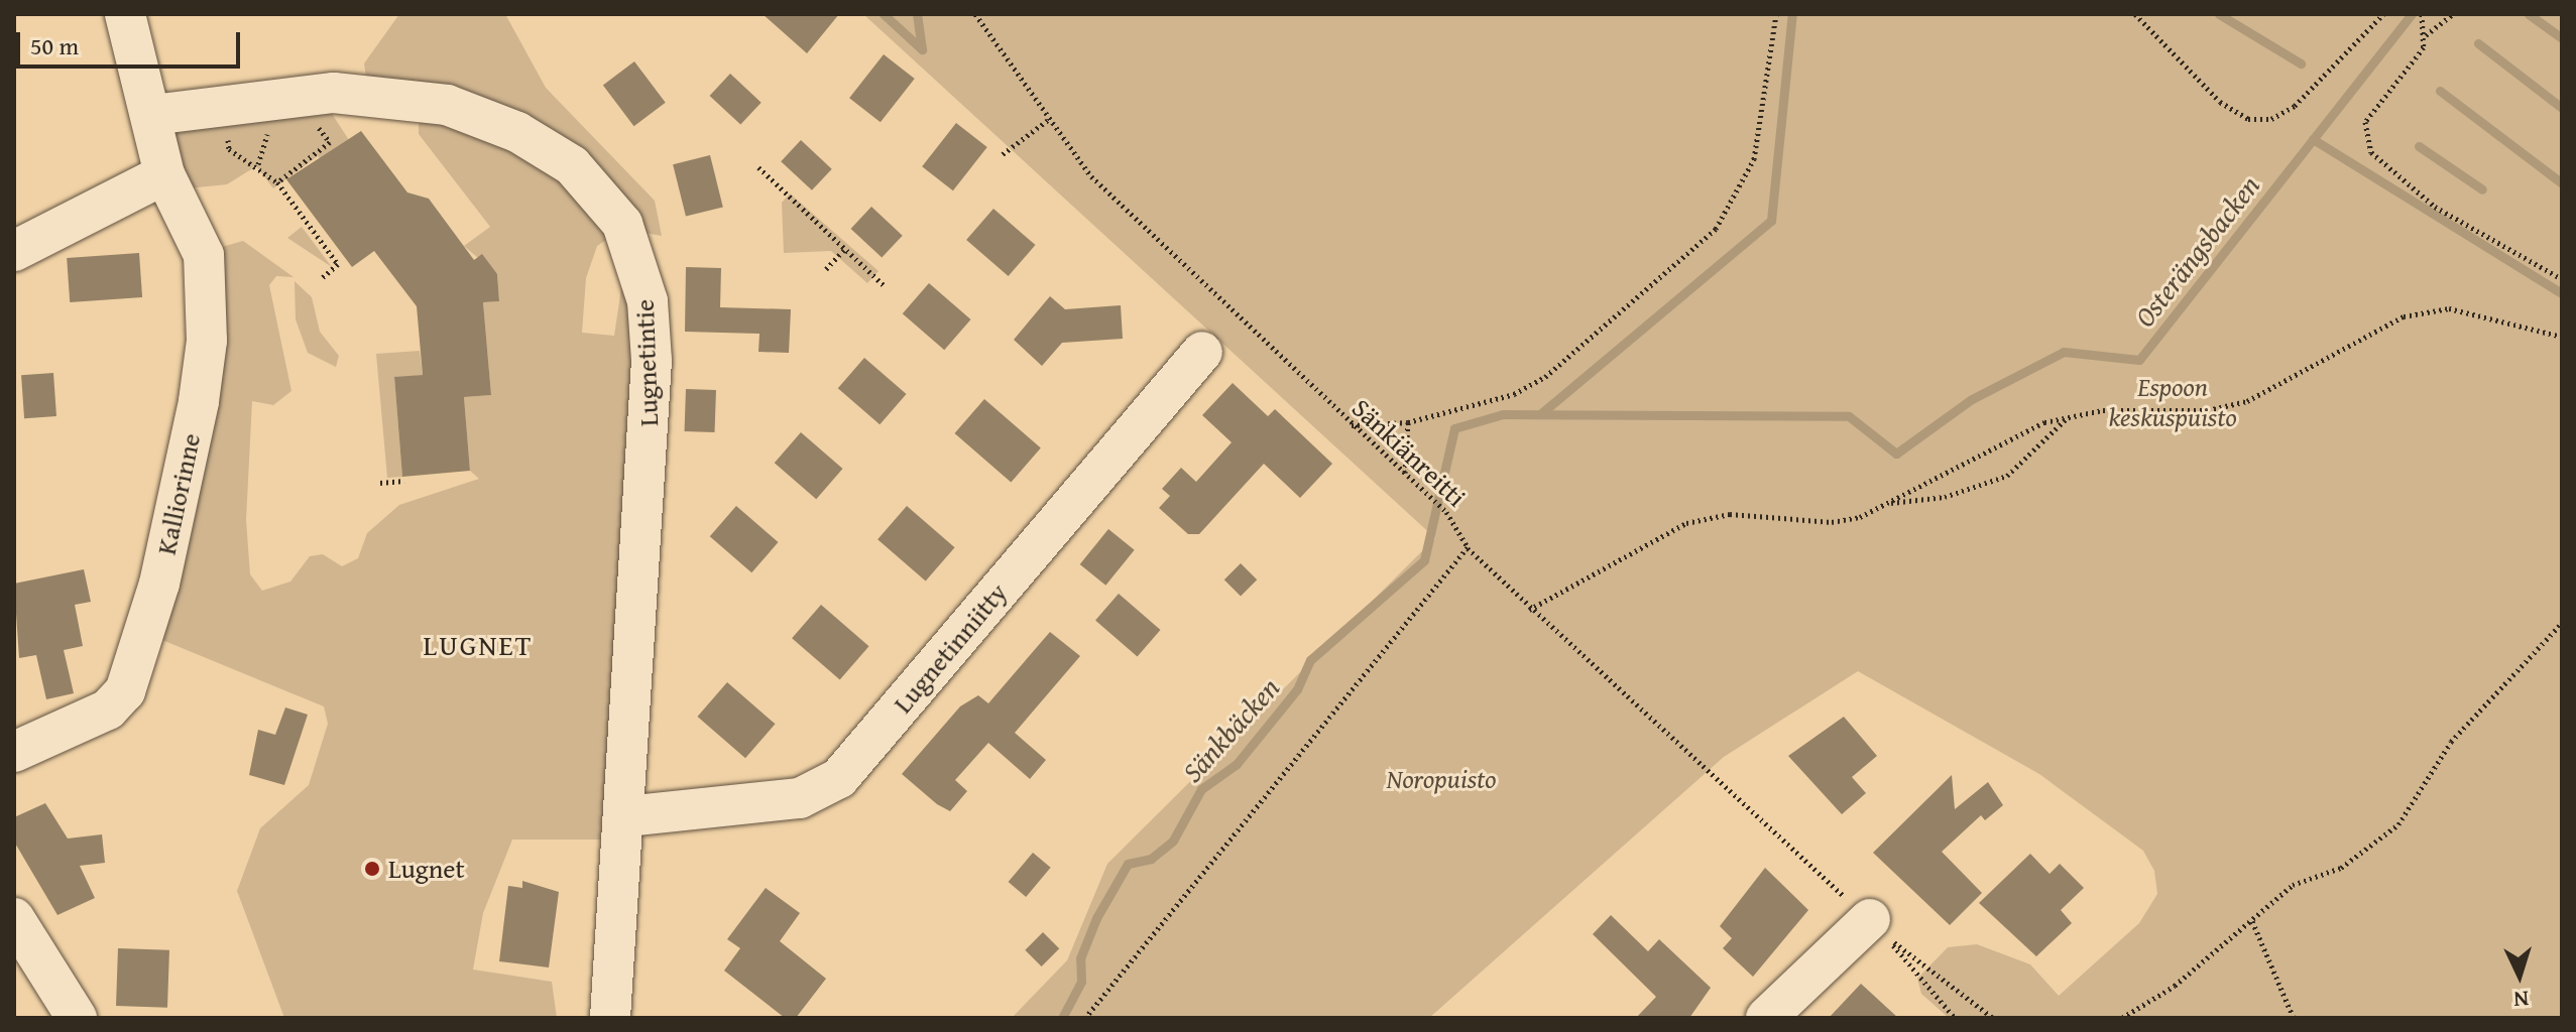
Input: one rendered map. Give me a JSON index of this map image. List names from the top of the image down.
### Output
{
  "streets": {
    "street": ["Lugnetintie", "Kalliorinne", "Lugnetinniitty"],
    "path": ["Sänkiänreitti"]
  },
  "crossings": [
    ["Lugnetintie", "Kalliorinne"],
    ["Lugnetintie", "Lugnetinniitty"]
  ],
  "districts": ["LUGNET"],
  "water": ["Osterängsbacken", "Sänkbäcken"],
  "parks": ["Espoon keskuspuisto", "Noropuisto"],
  "places": ["Lugnet"],
  "scale_bar": "50 m",
  "north": "bottom"
}
